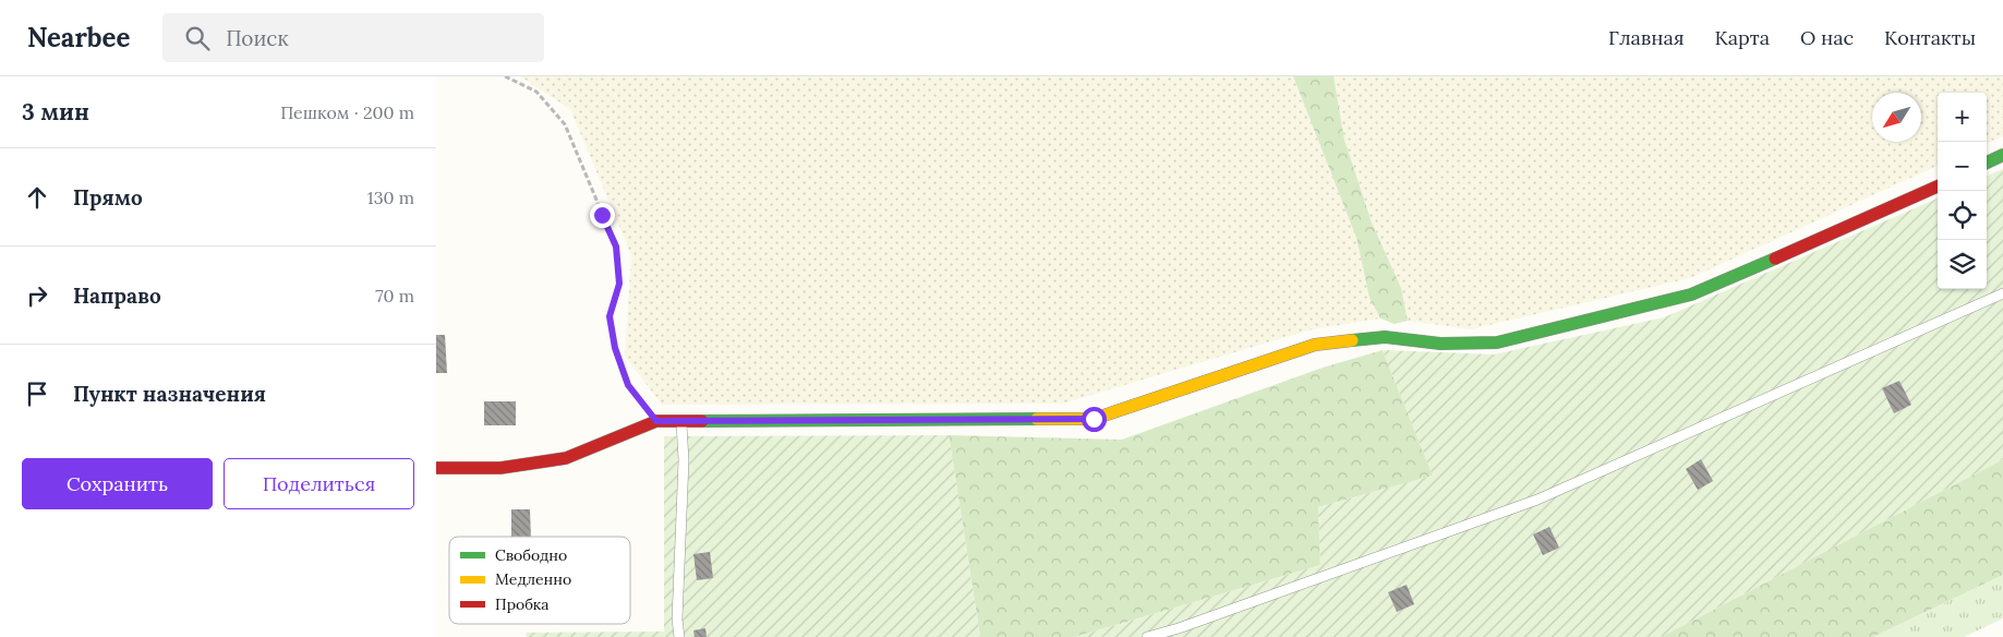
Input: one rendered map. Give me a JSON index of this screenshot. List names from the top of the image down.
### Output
{
  "legend": ["Свободно", "Медленно", "Пробка"],
  "north": "bottom left",
  "page": {
    "header": "Nearbee",
    "search": "Поиск",
    "nav": [
      "Главная",
      "Карта",
      "О нас",
      "Контакты"
    ],
    "heading": ["3 мин", "Пешком · 200 m"],
    "map_buttons": ["+", "−"],
    "list": [
      ["Прямо", "130 m"],
      ["Направо", "70 m"],
      "Пункт назначения"
    ],
    "buttons": ["Сохранить", "Поделиться"]
  }
}
